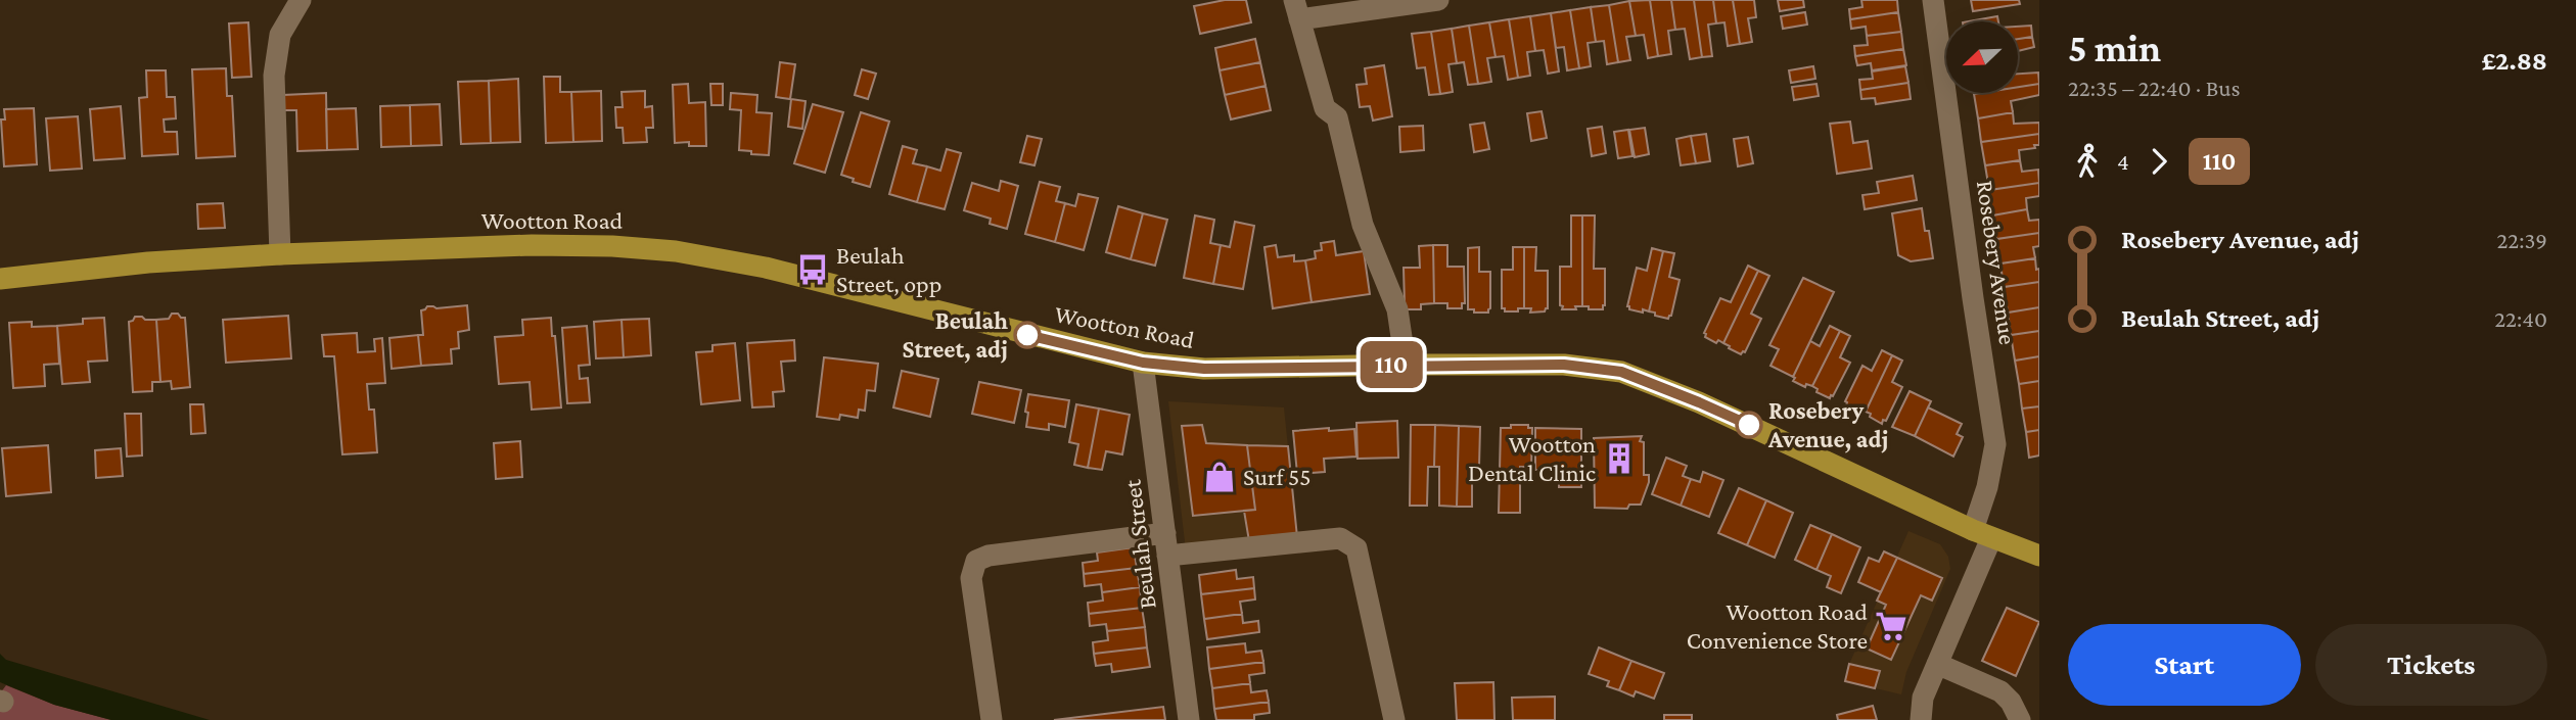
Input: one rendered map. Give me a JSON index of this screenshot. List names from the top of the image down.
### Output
{
  "streets": {
    "main road": ["Wootton Road"],
    "street": ["Rosebery Avenue", "Beulah Street"]
  },
  "crossings": [
    ["Wootton Road", "Rosebery Avenue"],
    ["Wootton Road", "Beulah Street"]
  ],
  "places": {
    "bus stop": ["Beulah Street, opp"],
    "other": ["Beulah Street, adj", "Rosebery Avenue, adj"],
    "building": ["Wootton Dental Clinic"],
    "shop": ["Surf 55"],
    "supermarket": ["Wootton Road Convenience Store"]
  },
  "lines": ["bus line 110"],
  "north": "bottom left",
  "page": {
    "on_map": "110",
    "heading": ["5 min", "22:35 – 22:40 · Bus", "£2.88"],
    "legs": ["4", "110"],
    "list": [
      {
        "name": "Rosebery Avenue, adj",
        "value": "22:39"
      },
      {
        "name": "Beulah Street, adj",
        "value": "22:40"
      }
    ],
    "buttons": ["Start", "Tickets"]
  }
}
